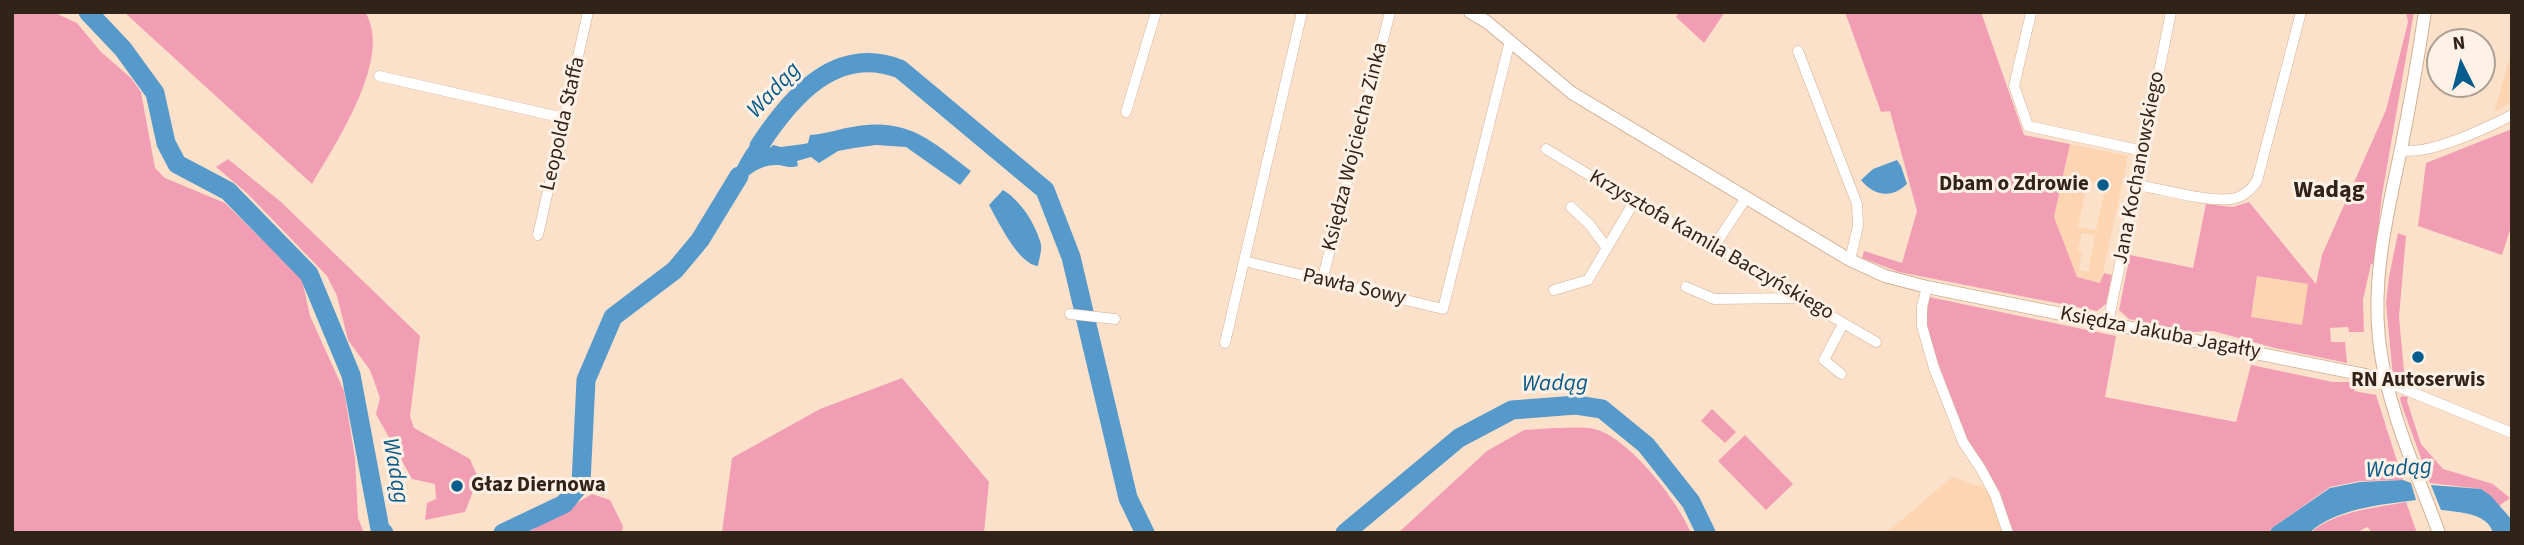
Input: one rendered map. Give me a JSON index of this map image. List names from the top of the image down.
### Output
{
  "streets": {
    "street": [
      "Leopolda Staffa",
      "Księdza Wojciecha Zinka",
      "Jana Kochanowskiego",
      "Krzysztofa Kamila Baczyńskiego",
      "Pawła Sowy",
      "Księdza Jakuba Jagałły"
    ]
  },
  "crossings": [
    ["Księdza Wojciecha Zinka", "Pawła Sowy"],
    ["Jana Kochanowskiego", "Księdza Jakuba Jagałły"],
    ["Pawła Sowy", "Księdza Jakuba Jagałły"]
  ],
  "districts": ["Wadąg"],
  "water": ["Wadąg"],
  "places": ["Dbam o Zdrowie", "RN Autoserwis", "Głaz Diernowa"],
  "north": "top"
}
